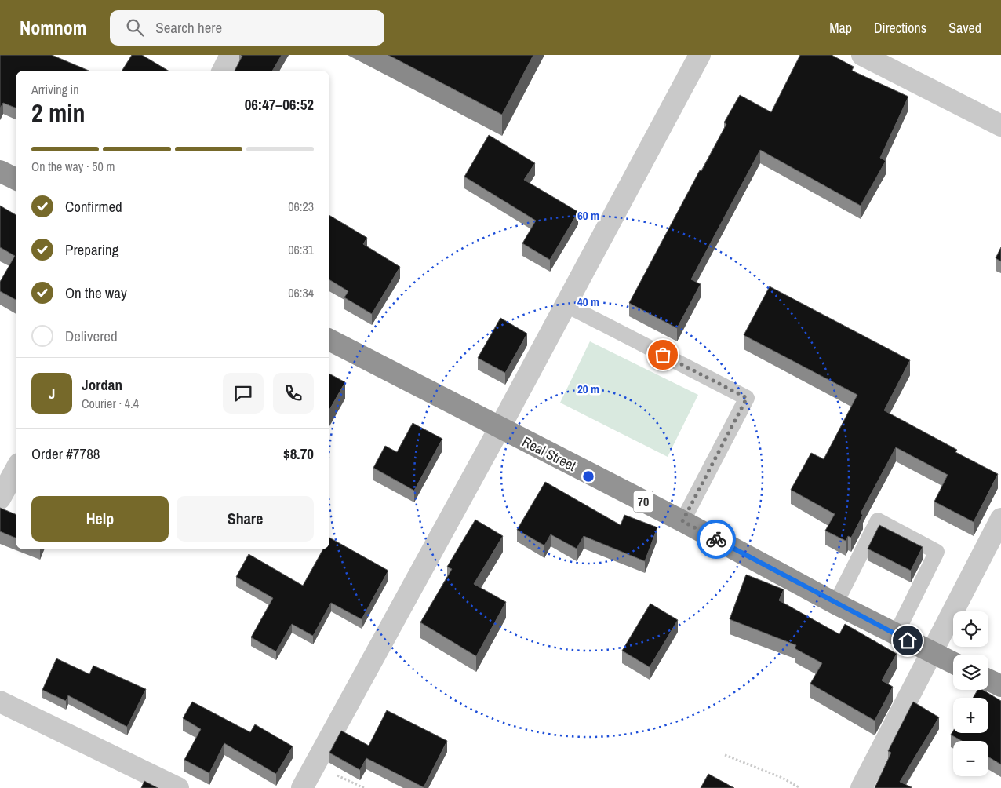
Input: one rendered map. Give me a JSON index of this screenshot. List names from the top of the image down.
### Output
{
  "streets": {
    "highway": ["Real Street", "70"]
  },
  "page": {
    "header": "Nomnom",
    "search": "Search here",
    "nav": ["Map", "Directions", "Saved"],
    "heading": ["2 min", "Arriving in", "06:47–06:52"],
    "panel": [
      "Jordan",
      "Courier · 4.4",
      "Order #7788",
      "$8.70"
    ],
    "bar": "On the way · 50 m",
    "list": [
      ["Confirmed", "06:23"],
      ["Preparing", "06:31"],
      ["On the way", "06:34"],
      "Delivered"
    ],
    "round": "J",
    "buttons": ["Help", "Share"],
    "map_buttons": ["+", "−"]
  },
  "rings": ["60 m", "40 m", "20 m"]
}
